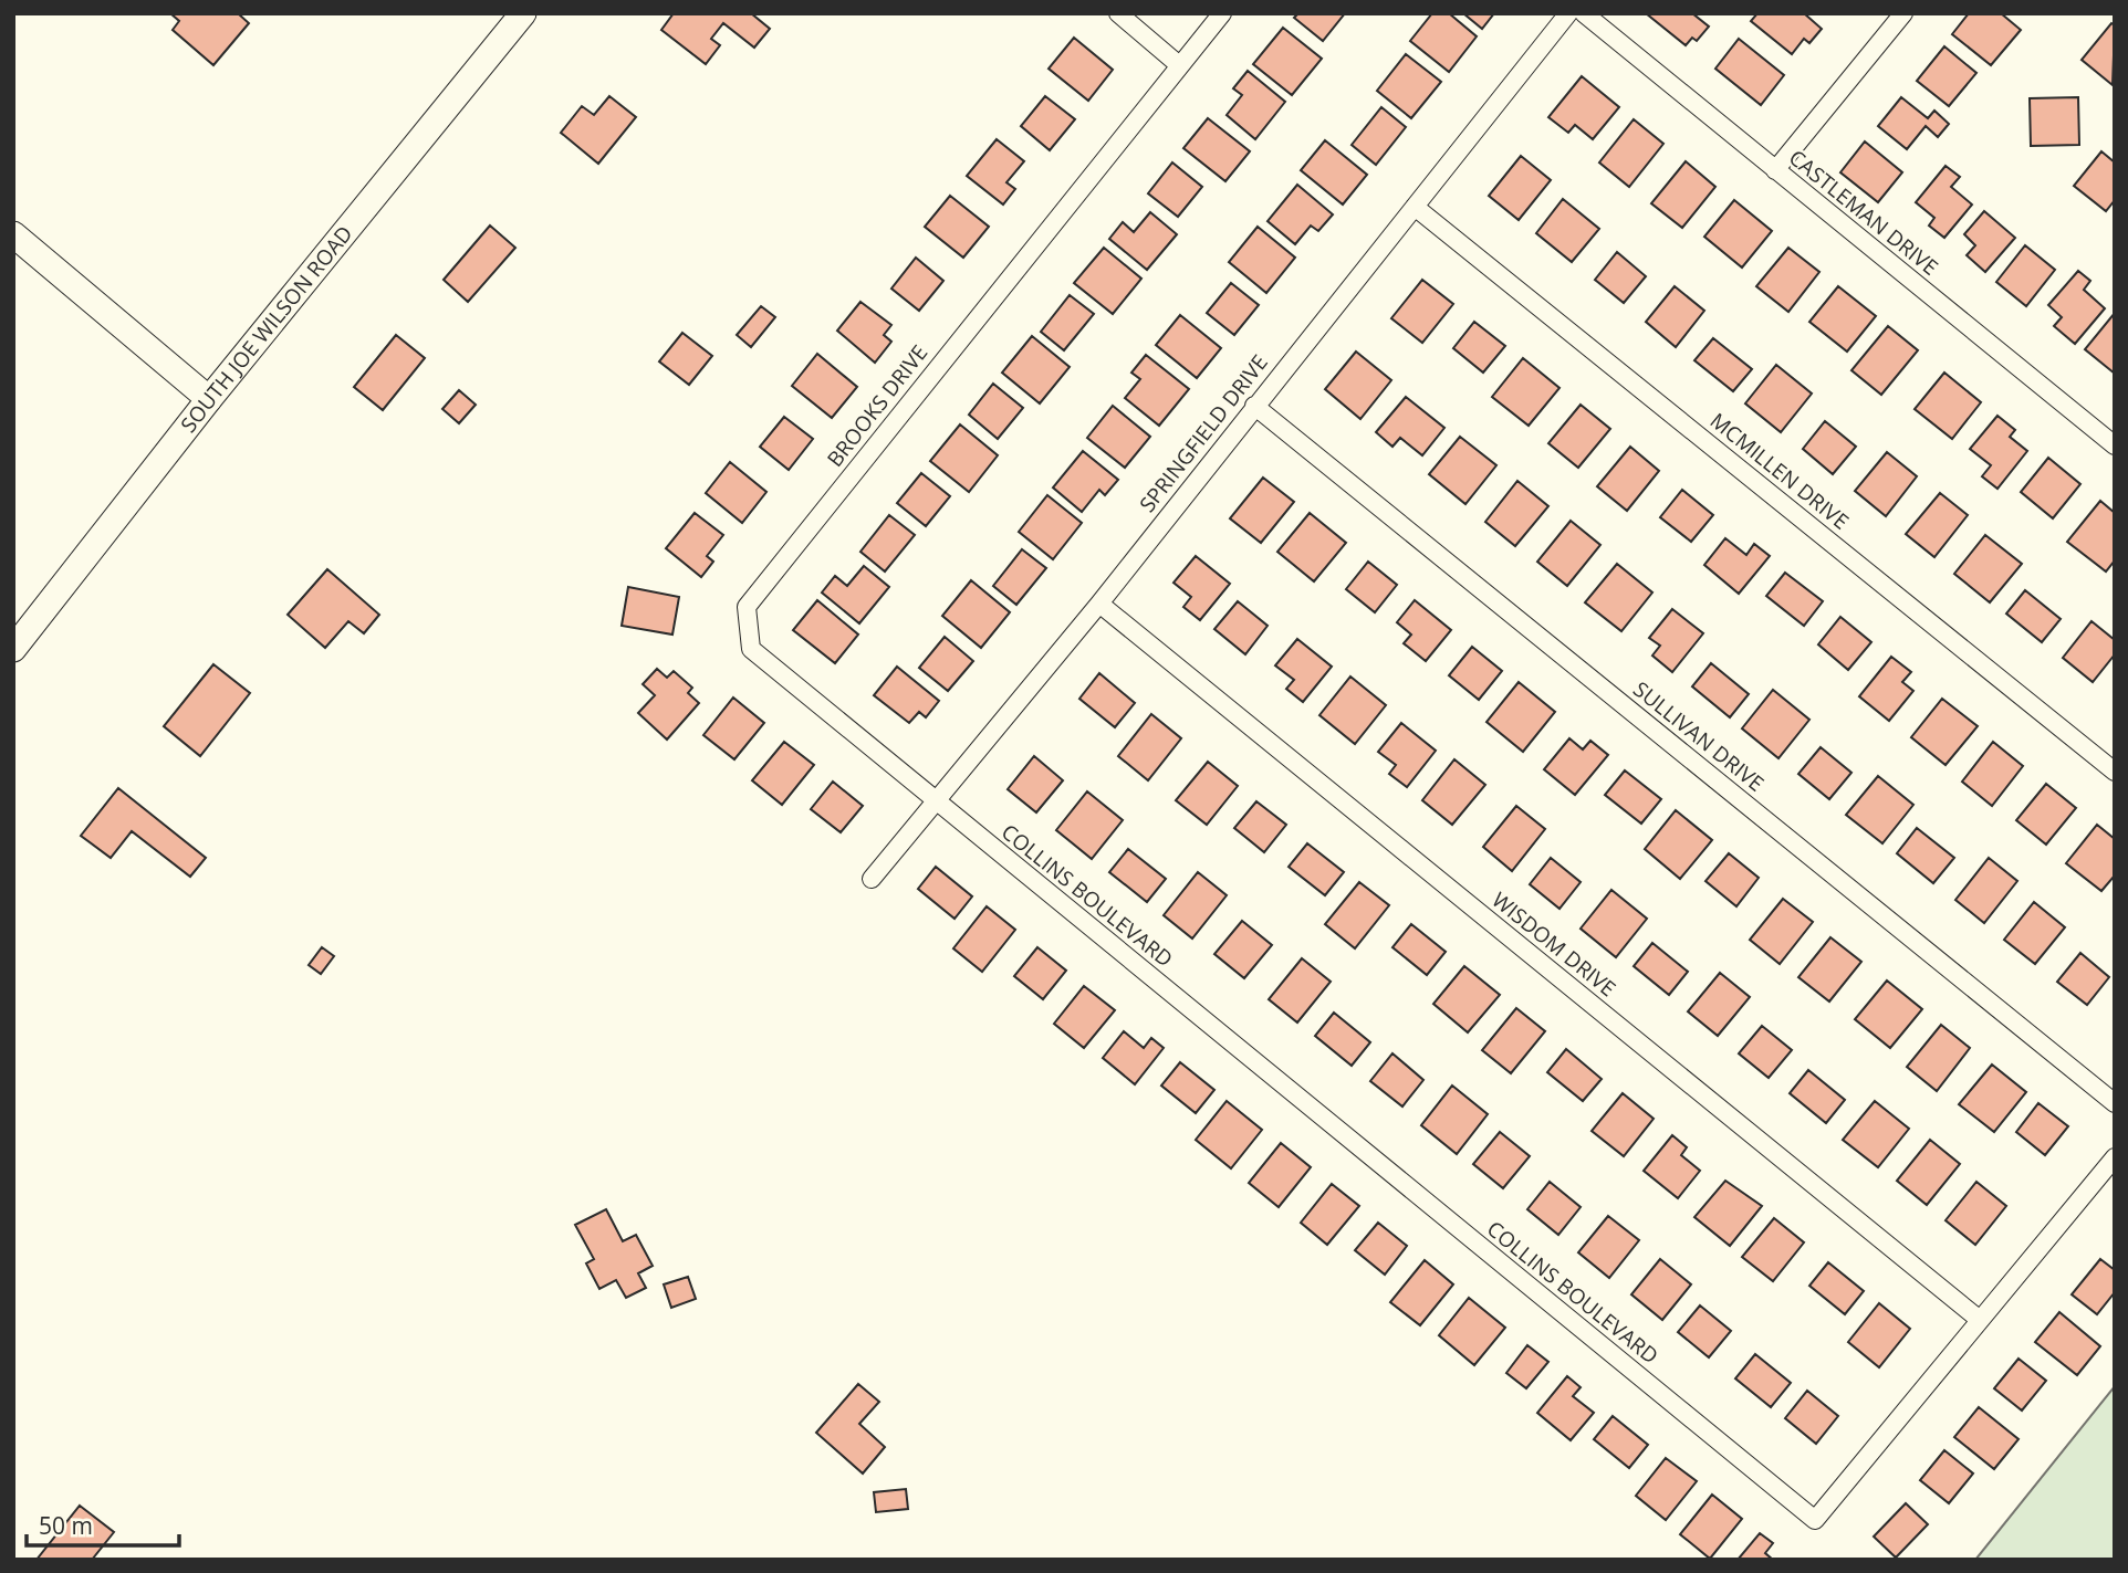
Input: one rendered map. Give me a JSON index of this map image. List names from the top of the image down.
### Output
{
  "streets": {
    "street": [
      "CASTLEMAN DRIVE",
      "SOUTH JOE WILSON ROAD",
      "BROOKS DRIVE",
      "SPRINGFIELD DRIVE",
      "MCMILLEN DRIVE",
      "SULLIVAN DRIVE",
      "COLLINS BOULEVARD",
      "WISDOM DRIVE"
    ]
  },
  "crossings": [
    ["BROOKS DRIVE", "SPRINGFIELD DRIVE"],
    ["BROOKS DRIVE", "COLLINS BOULEVARD"],
    ["SPRINGFIELD DRIVE", "MCMILLEN DRIVE"],
    ["SPRINGFIELD DRIVE", "SULLIVAN DRIVE"],
    ["SPRINGFIELD DRIVE", "COLLINS BOULEVARD"],
    ["SPRINGFIELD DRIVE", "WISDOM DRIVE"],
    ["COLLINS BOULEVARD", "WISDOM DRIVE"]
  ],
  "scale_bar": "50 m"
}
